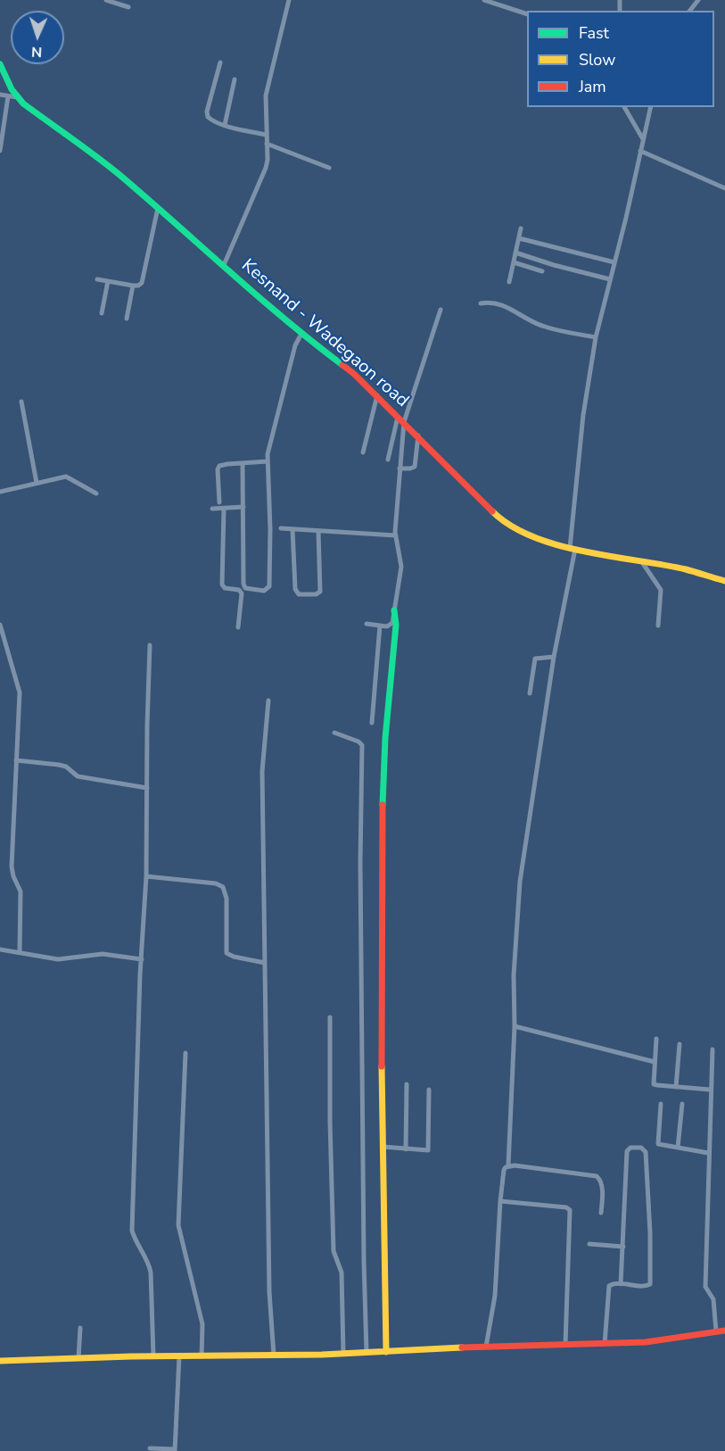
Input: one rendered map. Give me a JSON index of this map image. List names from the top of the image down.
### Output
{
  "streets": {
    "street": ["Kesnand - Wadegaon road"]
  },
  "legend": ["Fast", "Slow", "Jam"],
  "north": "bottom"
}
